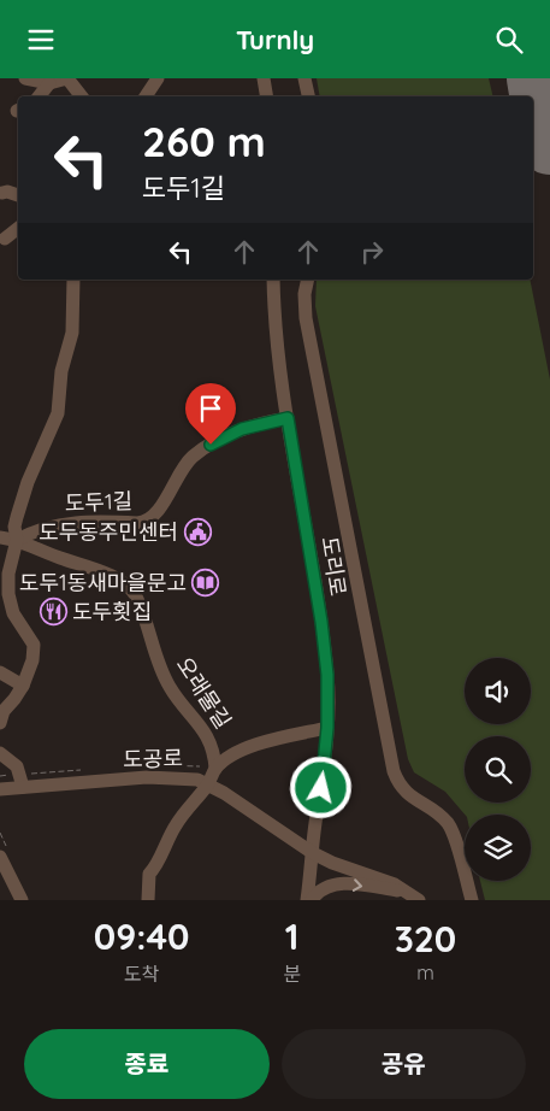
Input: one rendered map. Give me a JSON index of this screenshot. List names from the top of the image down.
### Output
{
  "streets": {
    "street": [
      "도두1길",
      "도리로",
      "오래물길",
      "도공로"
    ]
  },
  "crossings": [
    ["도두1길", "도리로"],
    ["도두1길", "오래물길"],
    ["도리로", "도공로"]
  ],
  "places": {
    "public building": ["도두동주민센터"],
    "library": ["도두1동새마을문고"],
    "restaurant": ["도두횟집"]
  },
  "page": {
    "header": "Turnly",
    "turn": ["260 m", "도두1길"],
    "eta": [
      "09:40",
      "도착",
      "1",
      "분",
      "320",
      "m"
    ],
    "buttons": ["종료", "공유"]
  }
}
